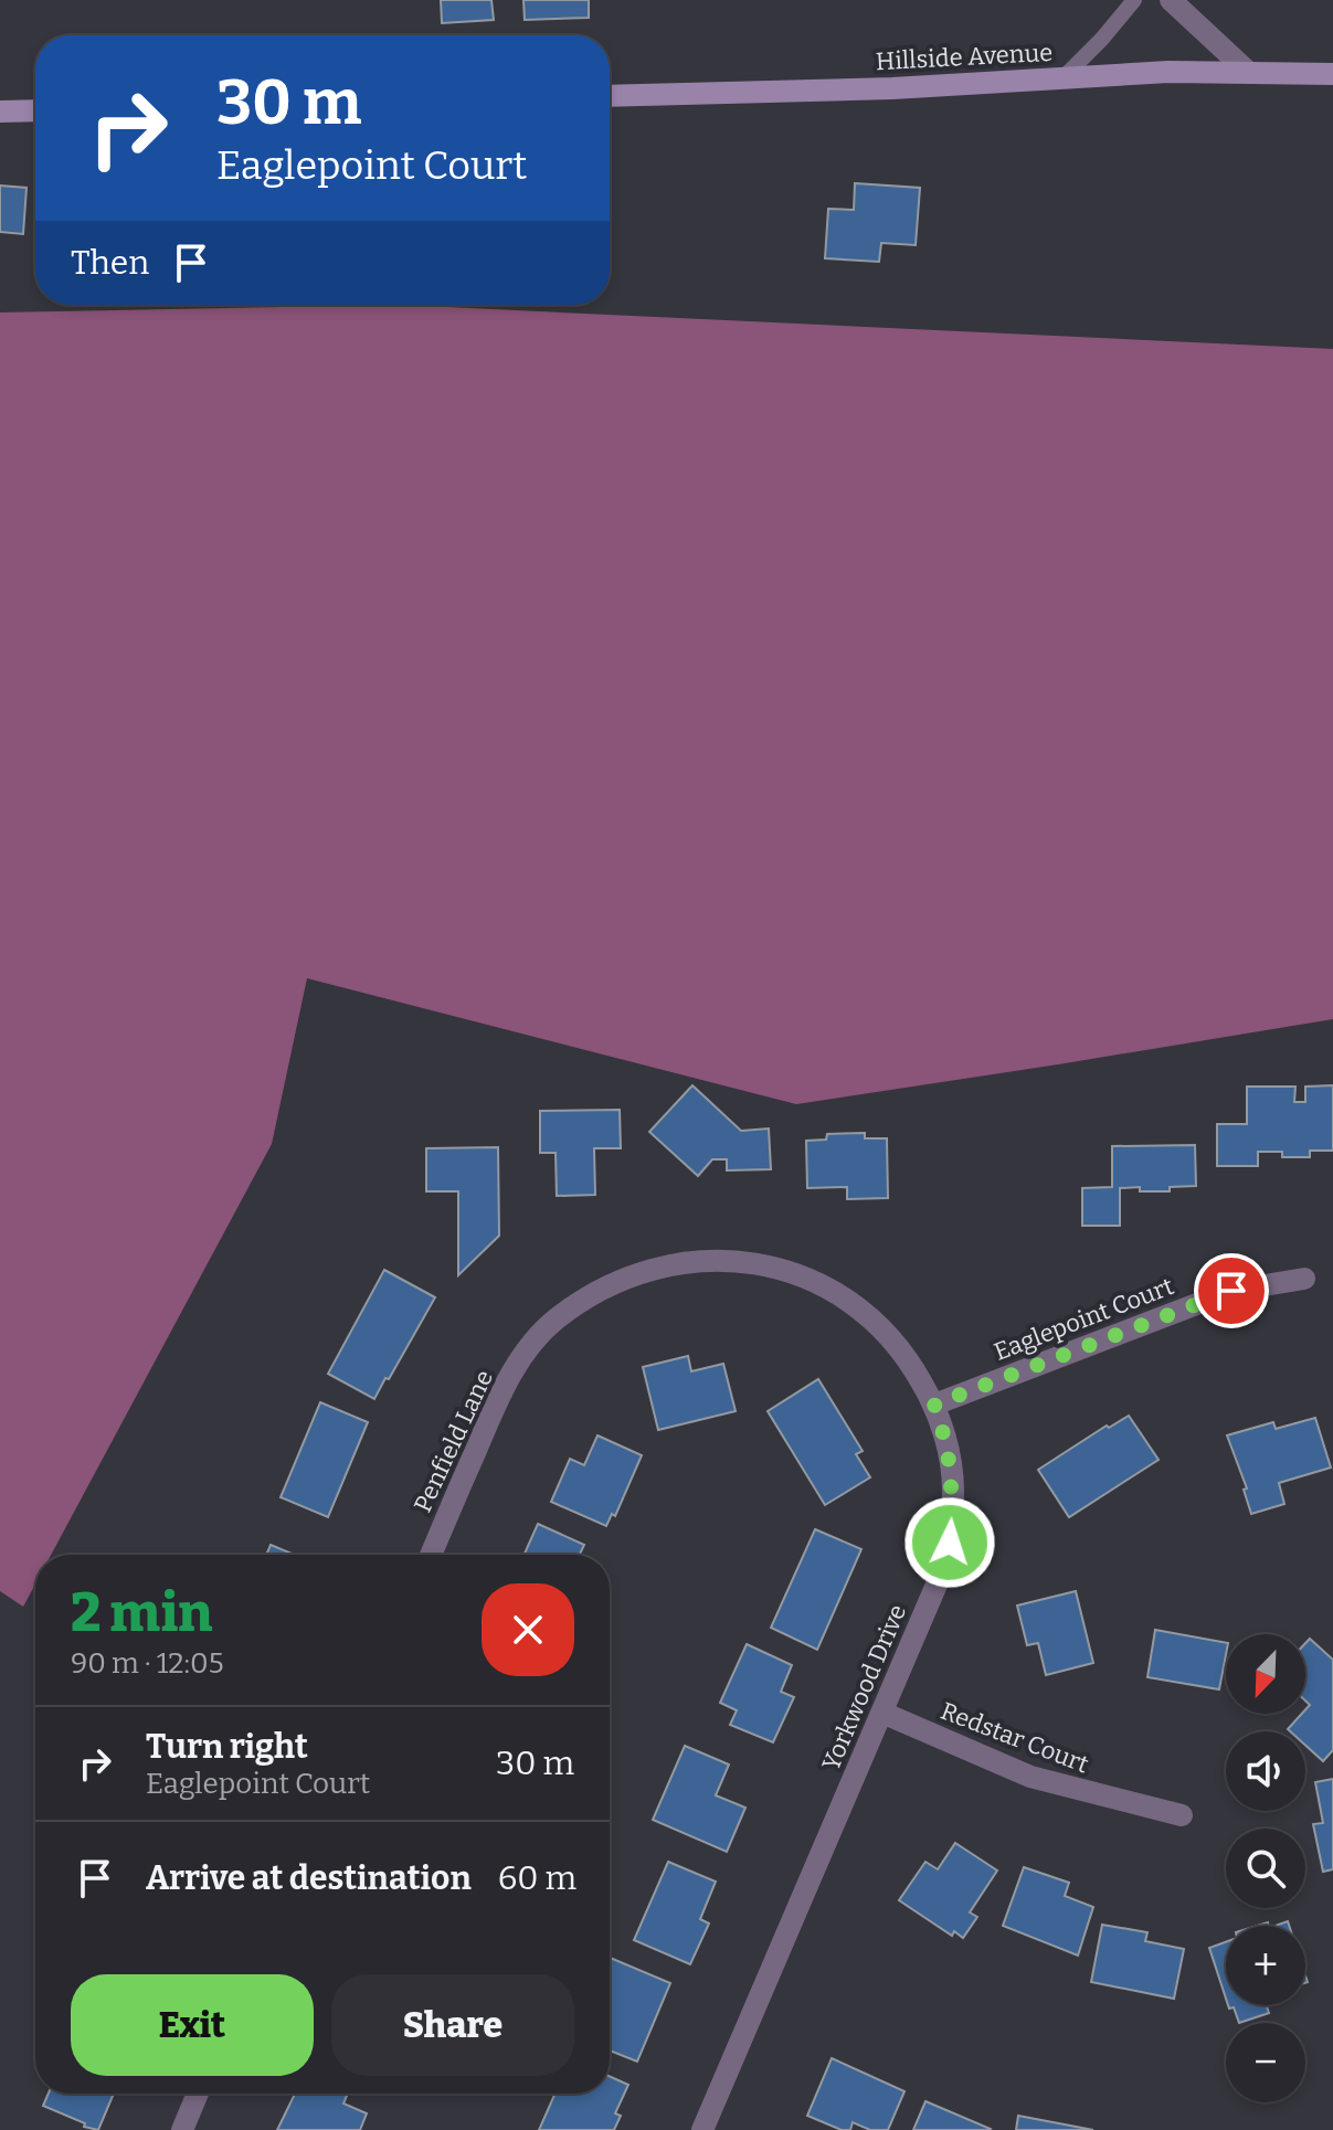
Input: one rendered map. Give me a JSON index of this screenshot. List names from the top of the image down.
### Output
{
  "streets": {
    "street": [
      "Hillside Avenue",
      "Eaglepoint Court",
      "Penfield Lane",
      "Yorkwood Drive",
      "Redstar Court"
    ]
  },
  "crossings": [
    ["Eaglepoint Court", "Yorkwood Drive"],
    ["Penfield Lane", "Yorkwood Drive"],
    ["Yorkwood Drive", "Redstar Court"]
  ],
  "north": "bottom left",
  "page": {
    "turn": ["30 m", "Eaglepoint Court"],
    "then": "Then",
    "heading": ["2 min", "90 m · 12:05"],
    "map_buttons": ["+", "−"],
    "list": [
      {
        "name": "Turn right",
        "note": "Eaglepoint Court",
        "value": "30 m"
      },
      {
        "name": "Arrive at destination",
        "value": "60 m"
      }
    ],
    "buttons": ["Exit", "Share"]
  }
}
